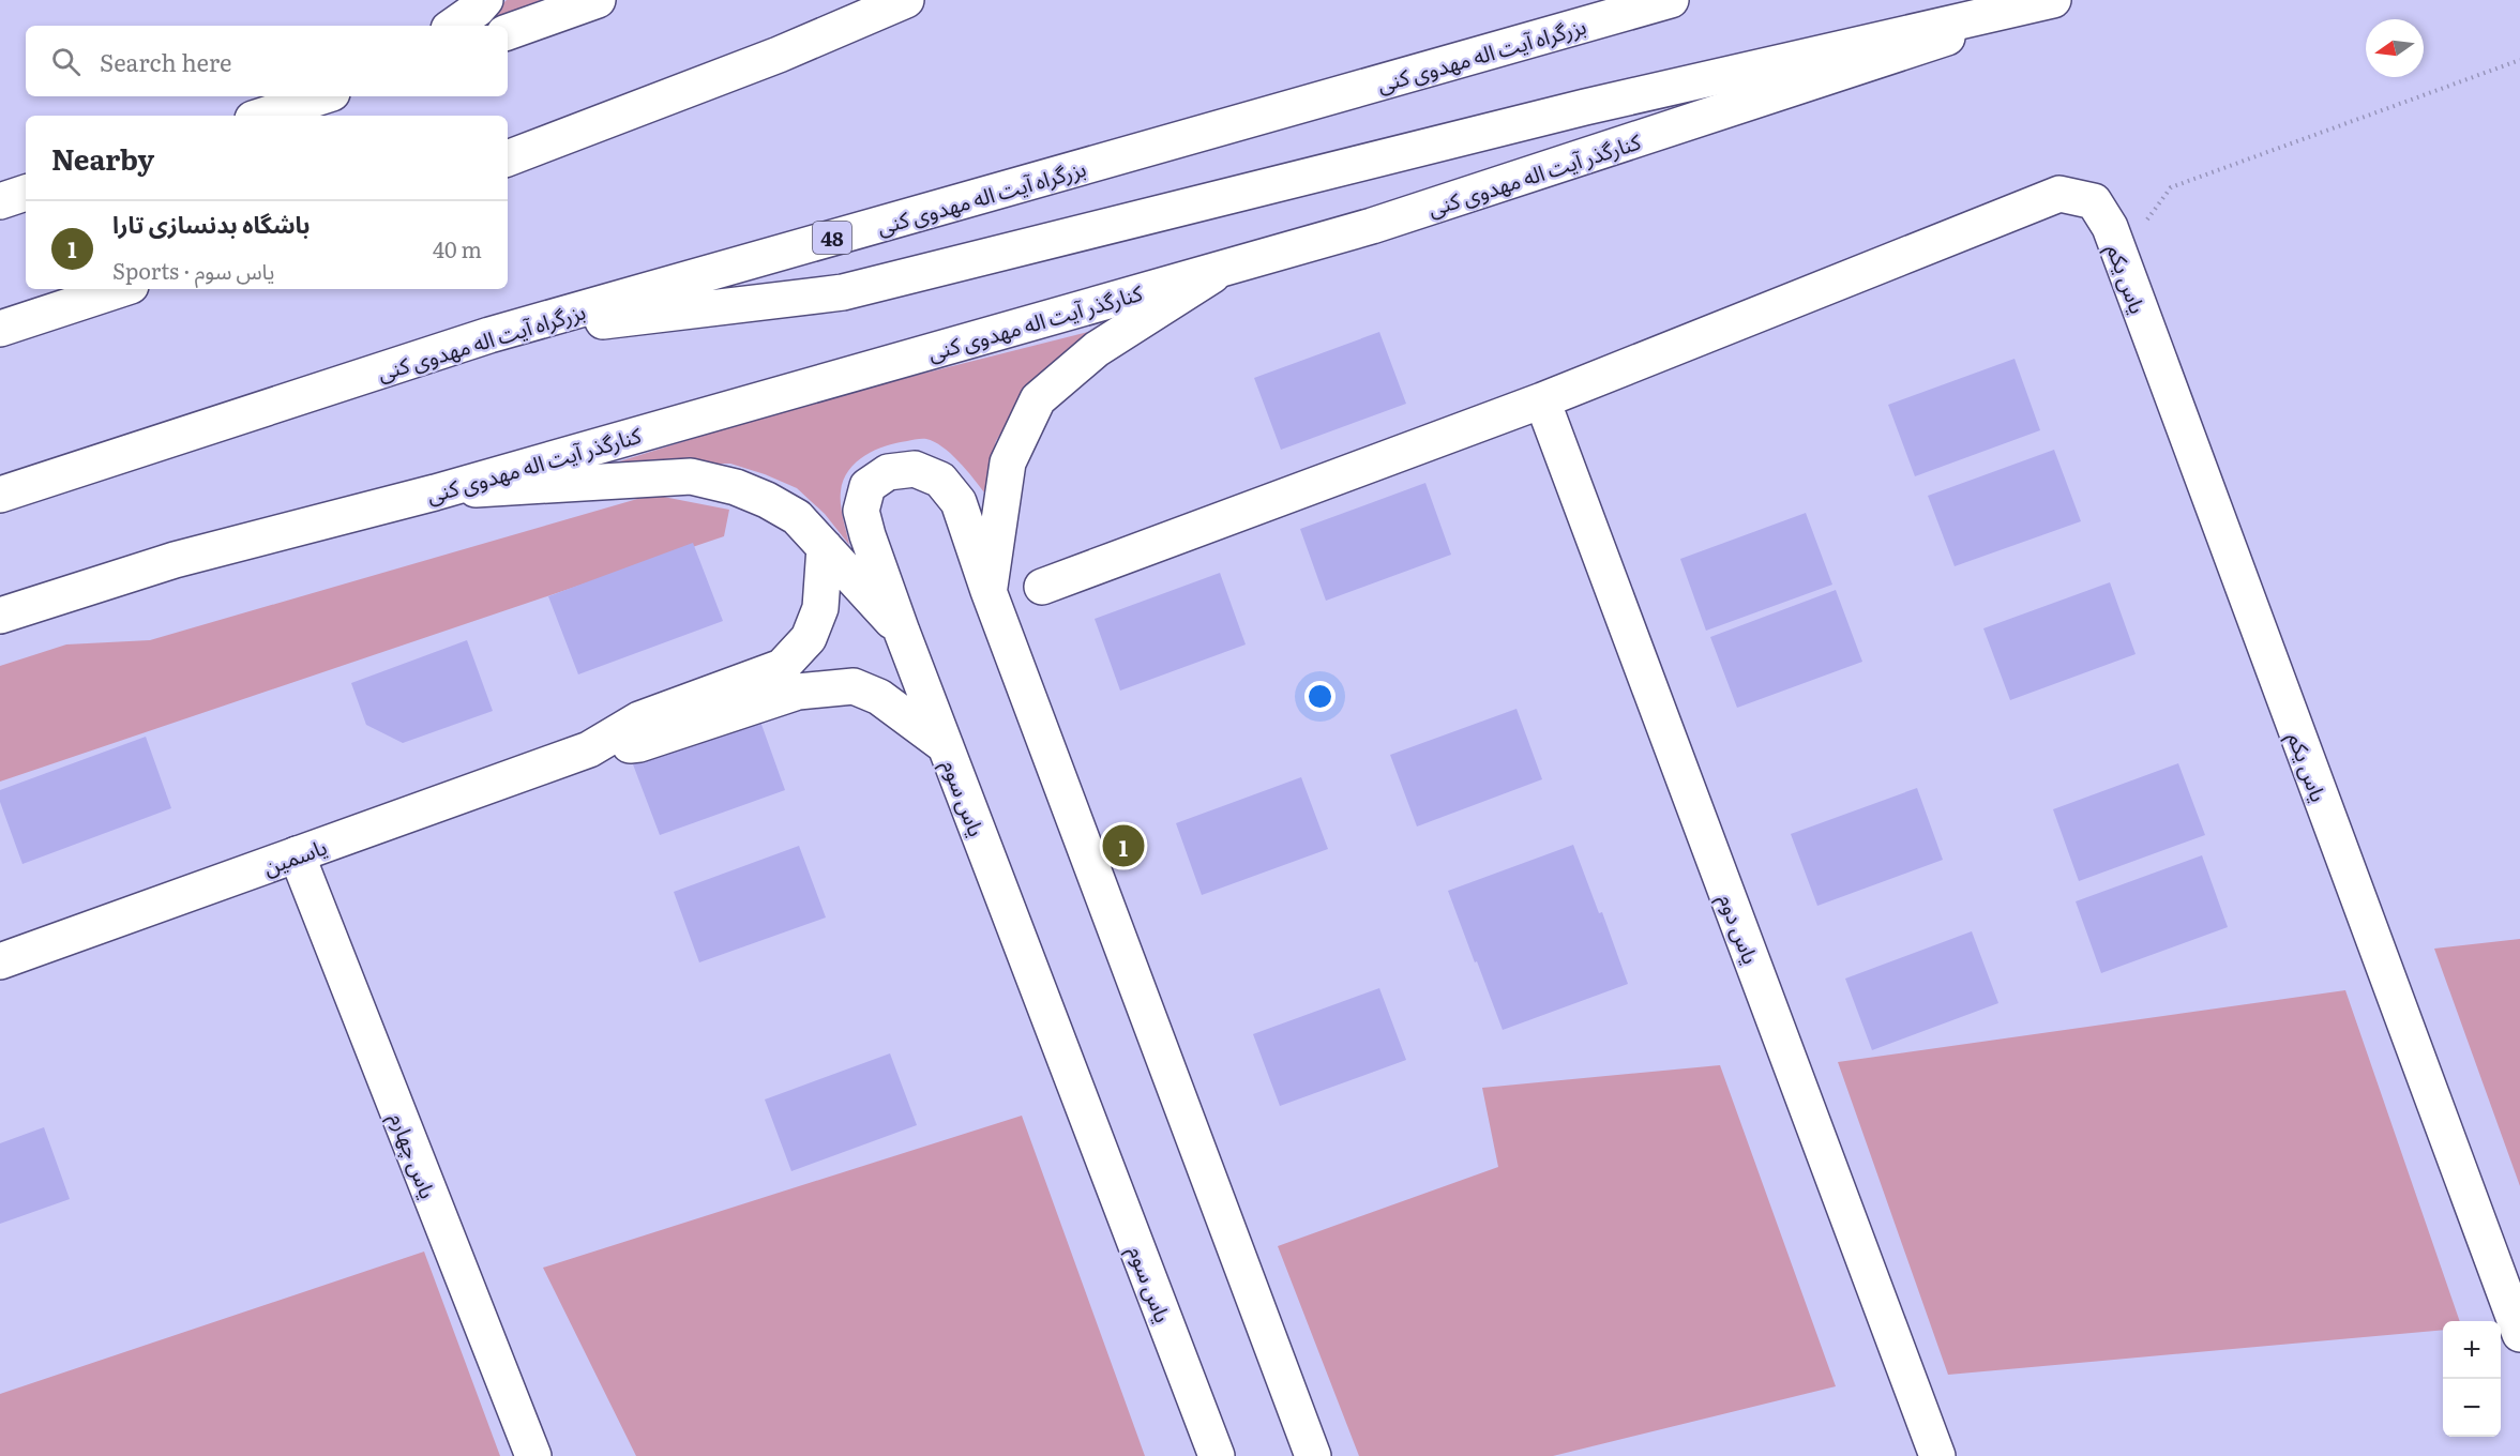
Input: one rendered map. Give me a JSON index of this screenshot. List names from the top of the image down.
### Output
{
  "streets": {
    "main road": [
      "بزرگراه آیت اله مهدوی کنی",
      "کنارگذر آیت اله مهدوی کنی",
      "48",
      "یاس یکم",
      "یاس سوم",
      "یاسمین",
      "یاس دوم",
      "یاس چهارم"
    ]
  },
  "crossings": [
    ["کنارگذر آیت اله مهدوی کنی", "یاس سوم"],
    ["یاس یکم", "یاس دوم"],
    ["یاسمین", "یاس چهارم"]
  ],
  "north": "left",
  "page": {
    "search": "Search here",
    "heading": "Nearby",
    "list": [
      {
        "mark": "1",
        "name": "باشگاه بدنسازی تارا",
        "note": "Sports · یاس سوم",
        "value": "40 m"
      }
    ],
    "pins": "1",
    "map_buttons": ["+", "−"]
  }
}
